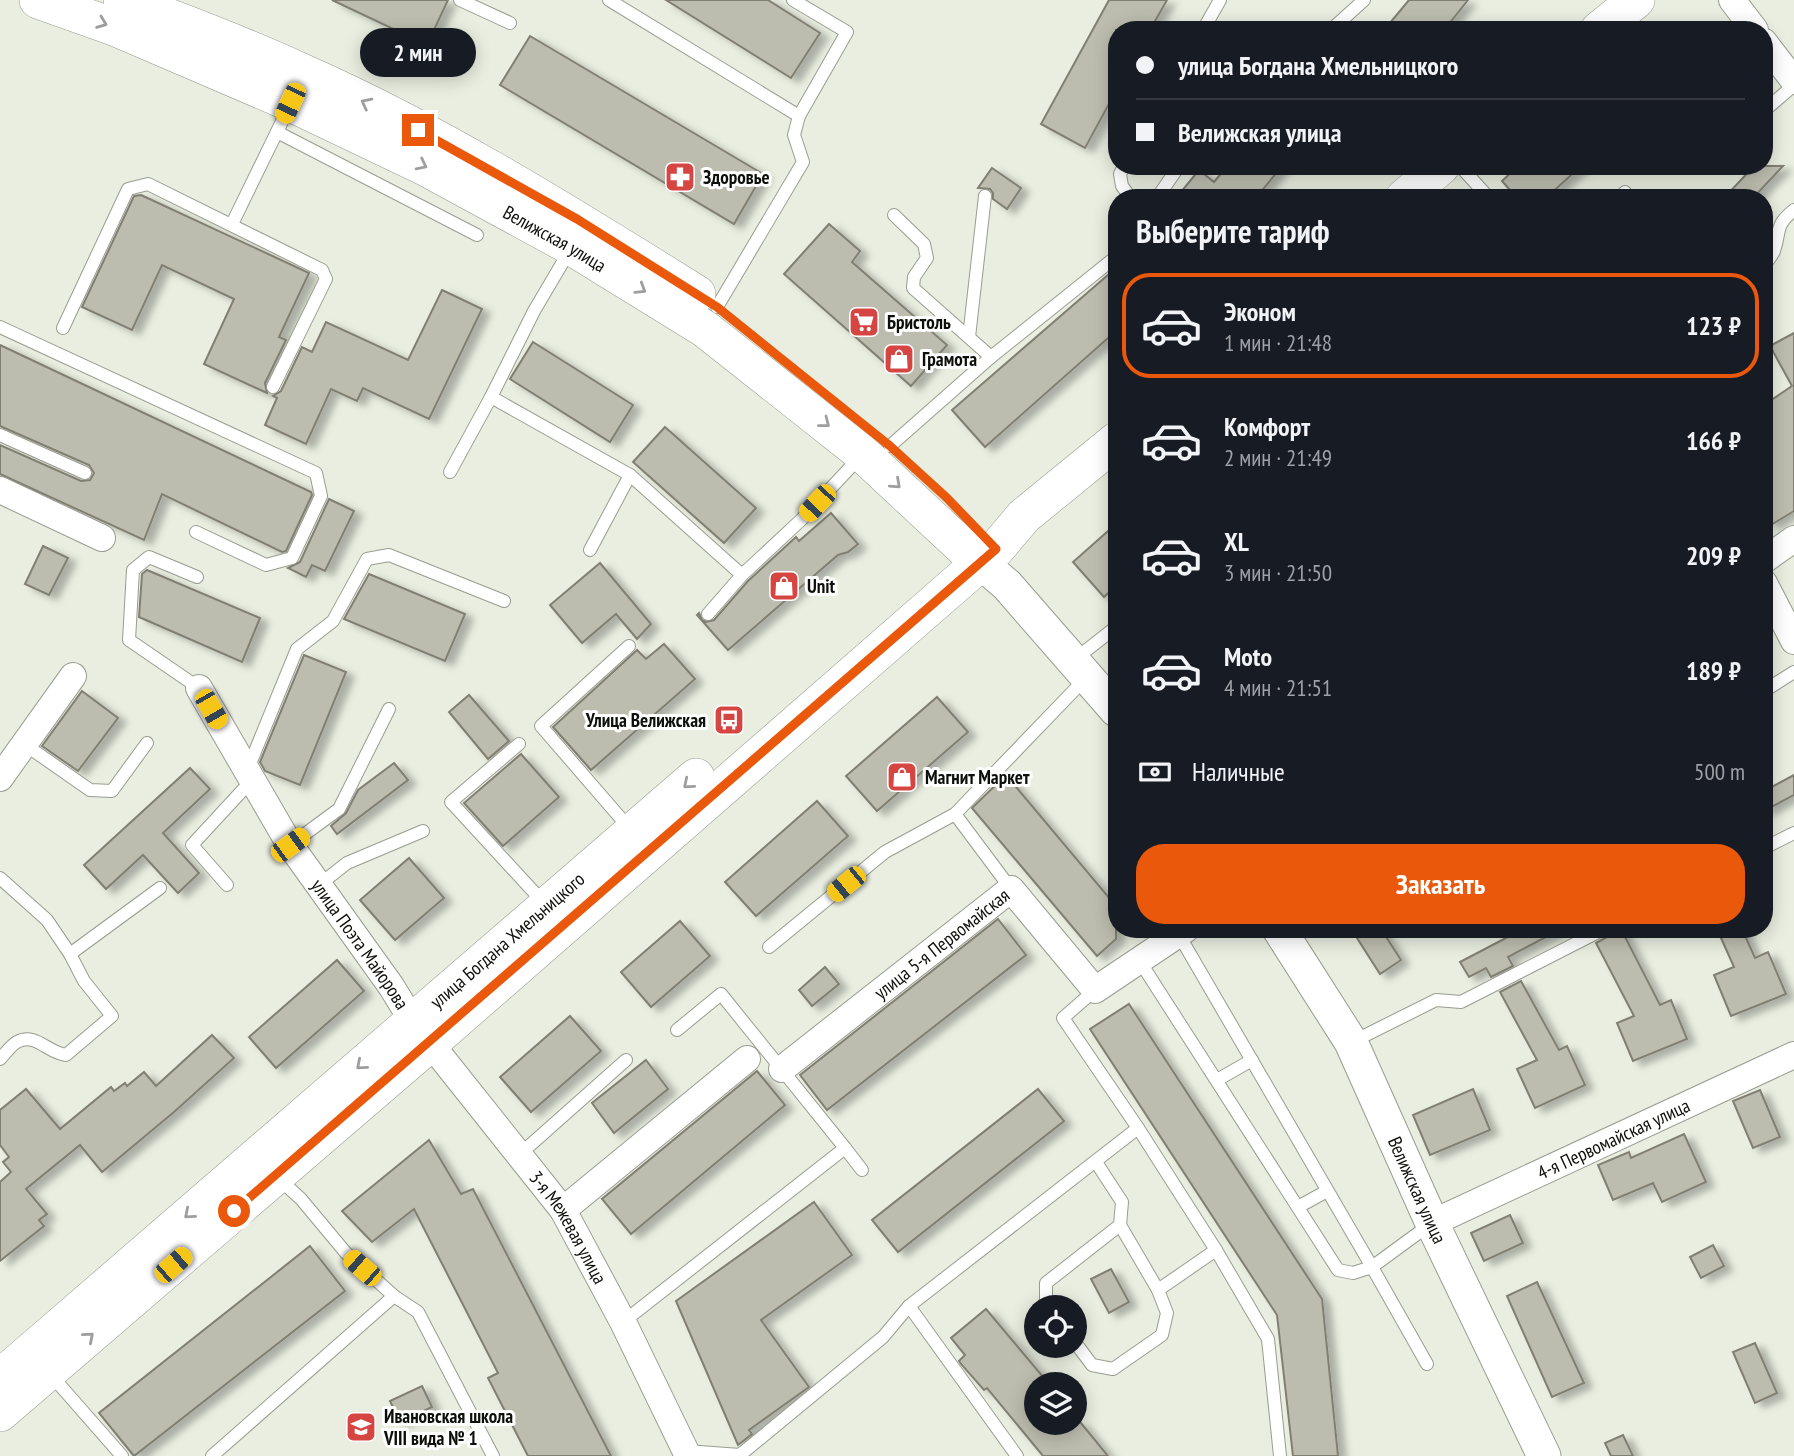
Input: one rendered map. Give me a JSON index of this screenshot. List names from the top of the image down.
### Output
{
  "streets": {
    "main road": ["Велижская улица", "улица Богдана Хмельницкого"],
    "street": [
      "улица Поэта Майорова",
      "улица 5-я Первомайская",
      "4-я Первомайская улица",
      "3-я Межевая улица"
    ]
  },
  "crossings": [
    ["Велижская улица", "улица Богдана Хмельницкого"],
    ["Велижская улица", "4-я Первомайская улица"],
    ["улица Богдана Хмельницкого", "улица Поэта Майорова"],
    ["улица Богдана Хмельницкого", "3-я Межевая улица"],
    ["улица Поэта Майорова", "3-я Межевая улица"]
  ],
  "places": {
    "pharmacy": ["Здоровье"],
    "supermarket": ["Бристоль"],
    "shop": ["Грамота", "Unit", "Магнит Маркет"],
    "bus stop": ["Улица Велижская"],
    "school or university": ["Ивановская школа VIII вида № 1"]
  },
  "page": {
    "banner": ["улица Богдана Хмельницкого", "Велижская улица"],
    "bubble": "2 мин",
    "heading": "Выберите тариф",
    "list": [
      {
        "name": "Эконом",
        "note": "1 мин · 21:48",
        "value": "123 ₽"
      },
      {
        "name": "Комфорт",
        "note": "2 мин · 21:49",
        "value": "166 ₽"
      },
      {
        "name": "XL",
        "note": "3 мин · 21:50",
        "value": "209 ₽"
      },
      {
        "name": "Moto",
        "note": "4 мин · 21:51",
        "value": "189 ₽"
      }
    ],
    "pay": ["Наличные", "500 m"],
    "buttons": "Заказать"
  }
}
